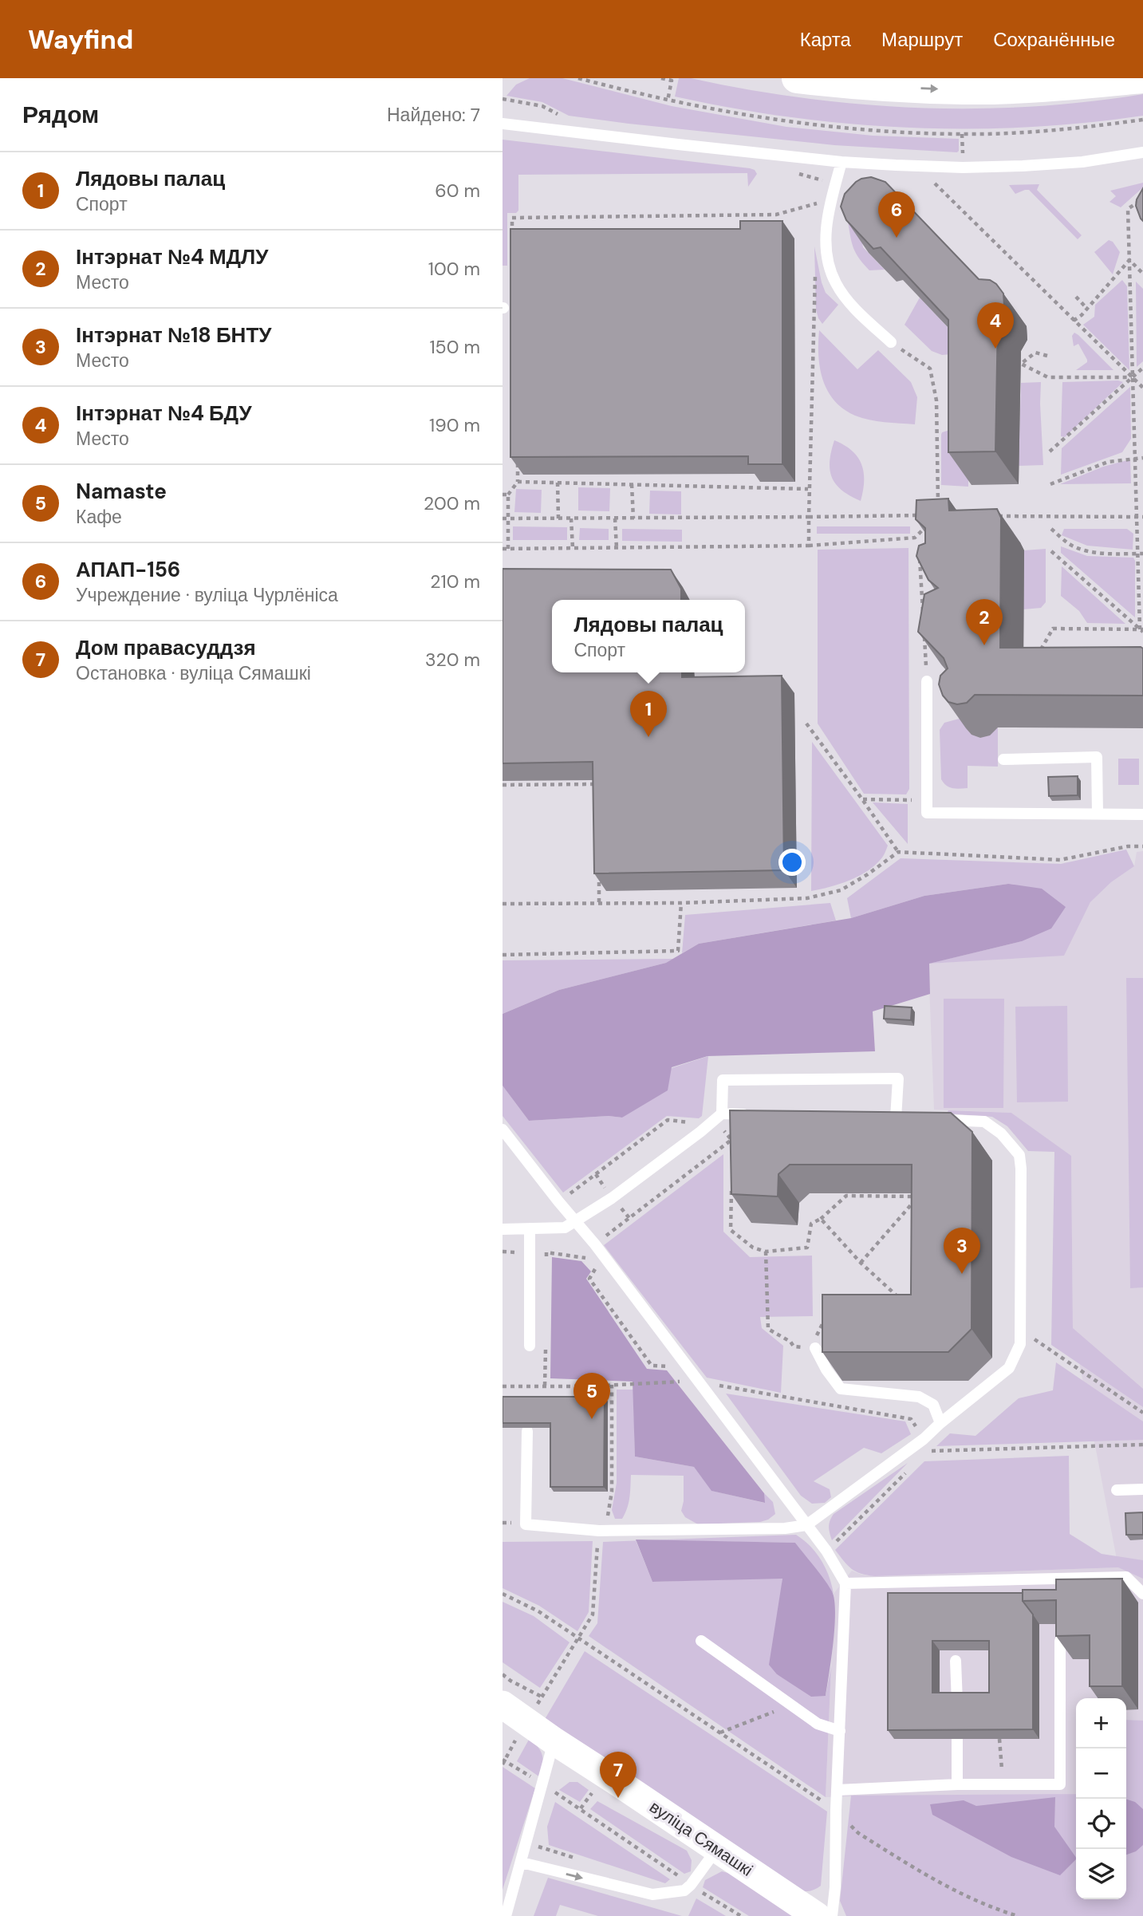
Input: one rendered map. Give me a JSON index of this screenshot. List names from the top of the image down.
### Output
{
  "streets": {
    "street": ["вуліца Сямашкі"]
  },
  "page": {
    "header": "Wayfind",
    "nav": ["Карта", "Маршрут", "Сохранённые"],
    "heading": ["Рядом", "Найдено: 7"],
    "list": [
      {
        "mark": "1",
        "name": "Лядовы палац",
        "note": "Спорт",
        "value": "60 m"
      },
      {
        "mark": "2",
        "name": "Інтэрнат №4 МДЛУ",
        "note": "Место",
        "value": "100 m"
      },
      {
        "mark": "3",
        "name": "Інтэрнат №18 БНТУ",
        "note": "Место",
        "value": "150 m"
      },
      {
        "mark": "4",
        "name": "Інтэрнат №4 БДУ",
        "note": "Место",
        "value": "190 m"
      },
      {
        "mark": "5",
        "name": "Namaste",
        "note": "Кафе",
        "value": "200 m"
      },
      {
        "mark": "6",
        "name": "АПАП-156",
        "note": "Учреждение · вуліца Чурлёніса",
        "value": "210 m"
      },
      {
        "mark": "7",
        "name": "Дом правасуддзя",
        "note": "Остановка · вуліца Сямашкі",
        "value": "320 m"
      }
    ],
    "pins": [
      "6",
      "4",
      "2",
      "1",
      "3",
      "5",
      "7"
    ],
    "popup": ["Лядовы палац", "Спорт"],
    "map_buttons": ["+", "−"]
  }
}
